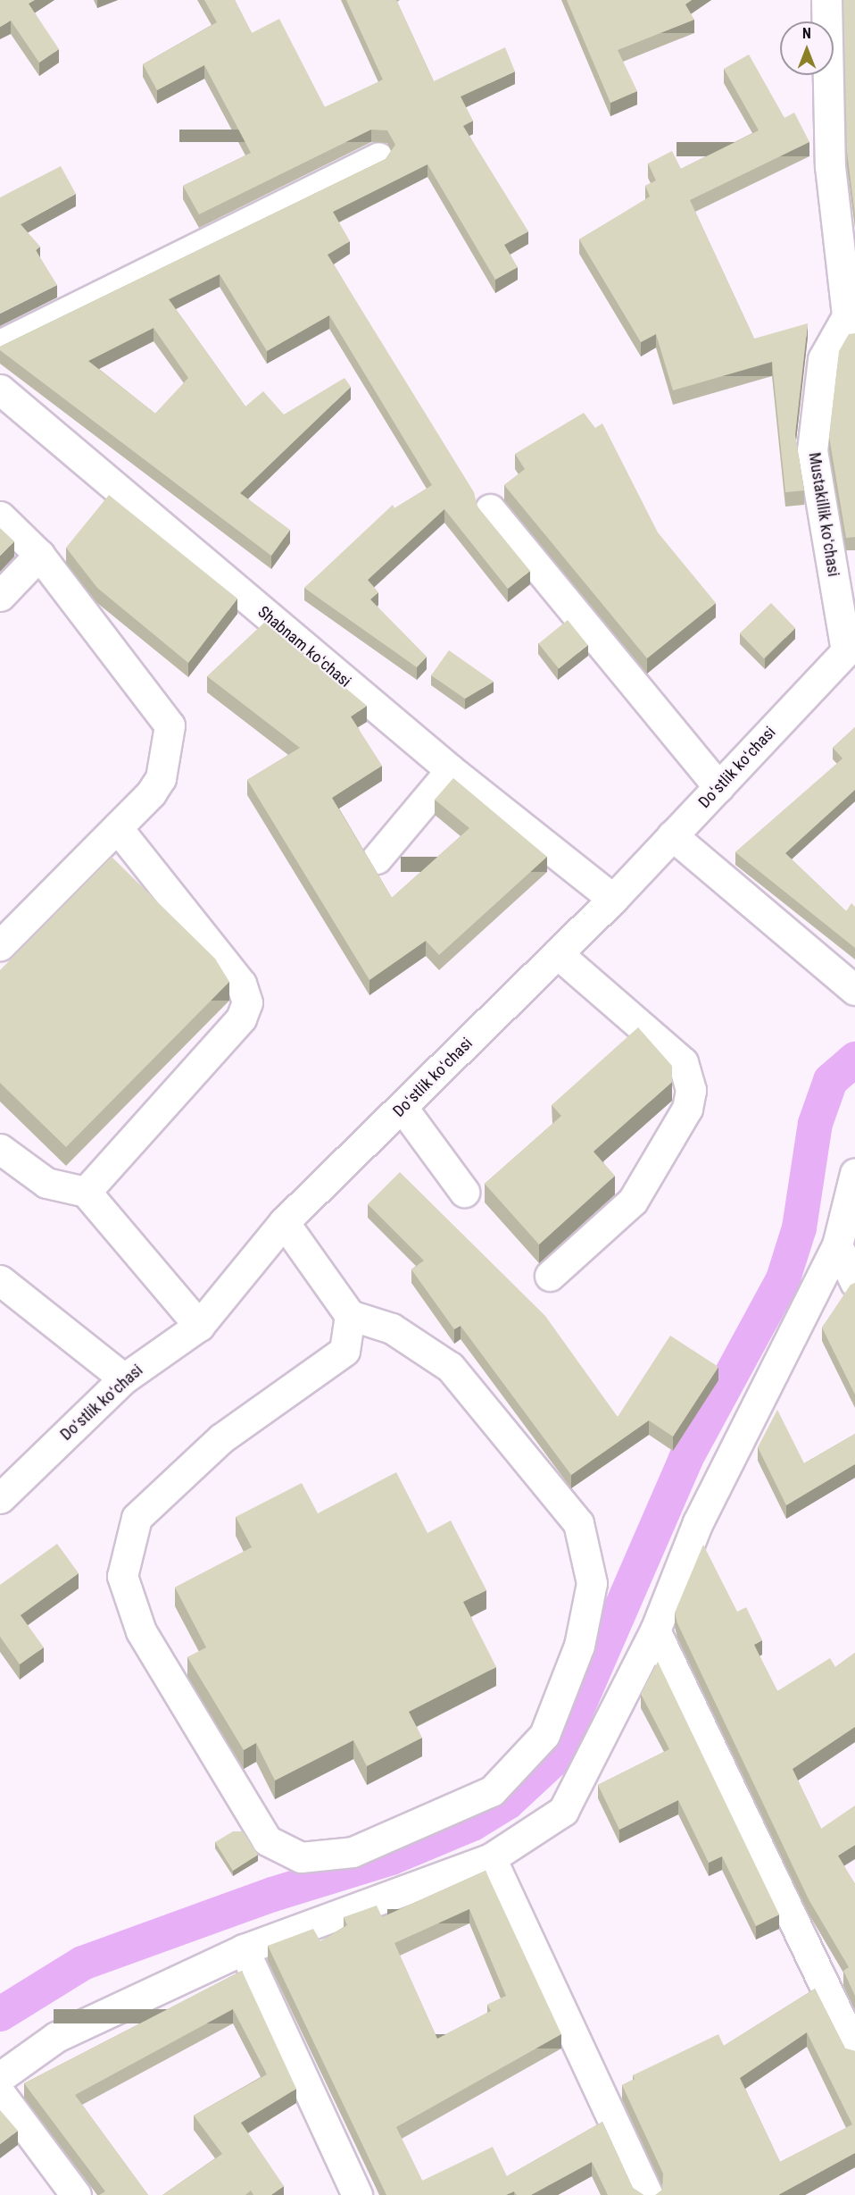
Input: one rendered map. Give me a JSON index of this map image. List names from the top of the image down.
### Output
{
  "streets": {
    "street": ["Mustakillik koʻchasi", "Shabnam koʻchasi", "Doʻstlik koʻchasi"]
  },
  "crossings": [
    ["Mustakillik koʻchasi", "Doʻstlik koʻchasi"],
    ["Shabnam koʻchasi", "Doʻstlik koʻchasi"]
  ],
  "north": "top"
}
